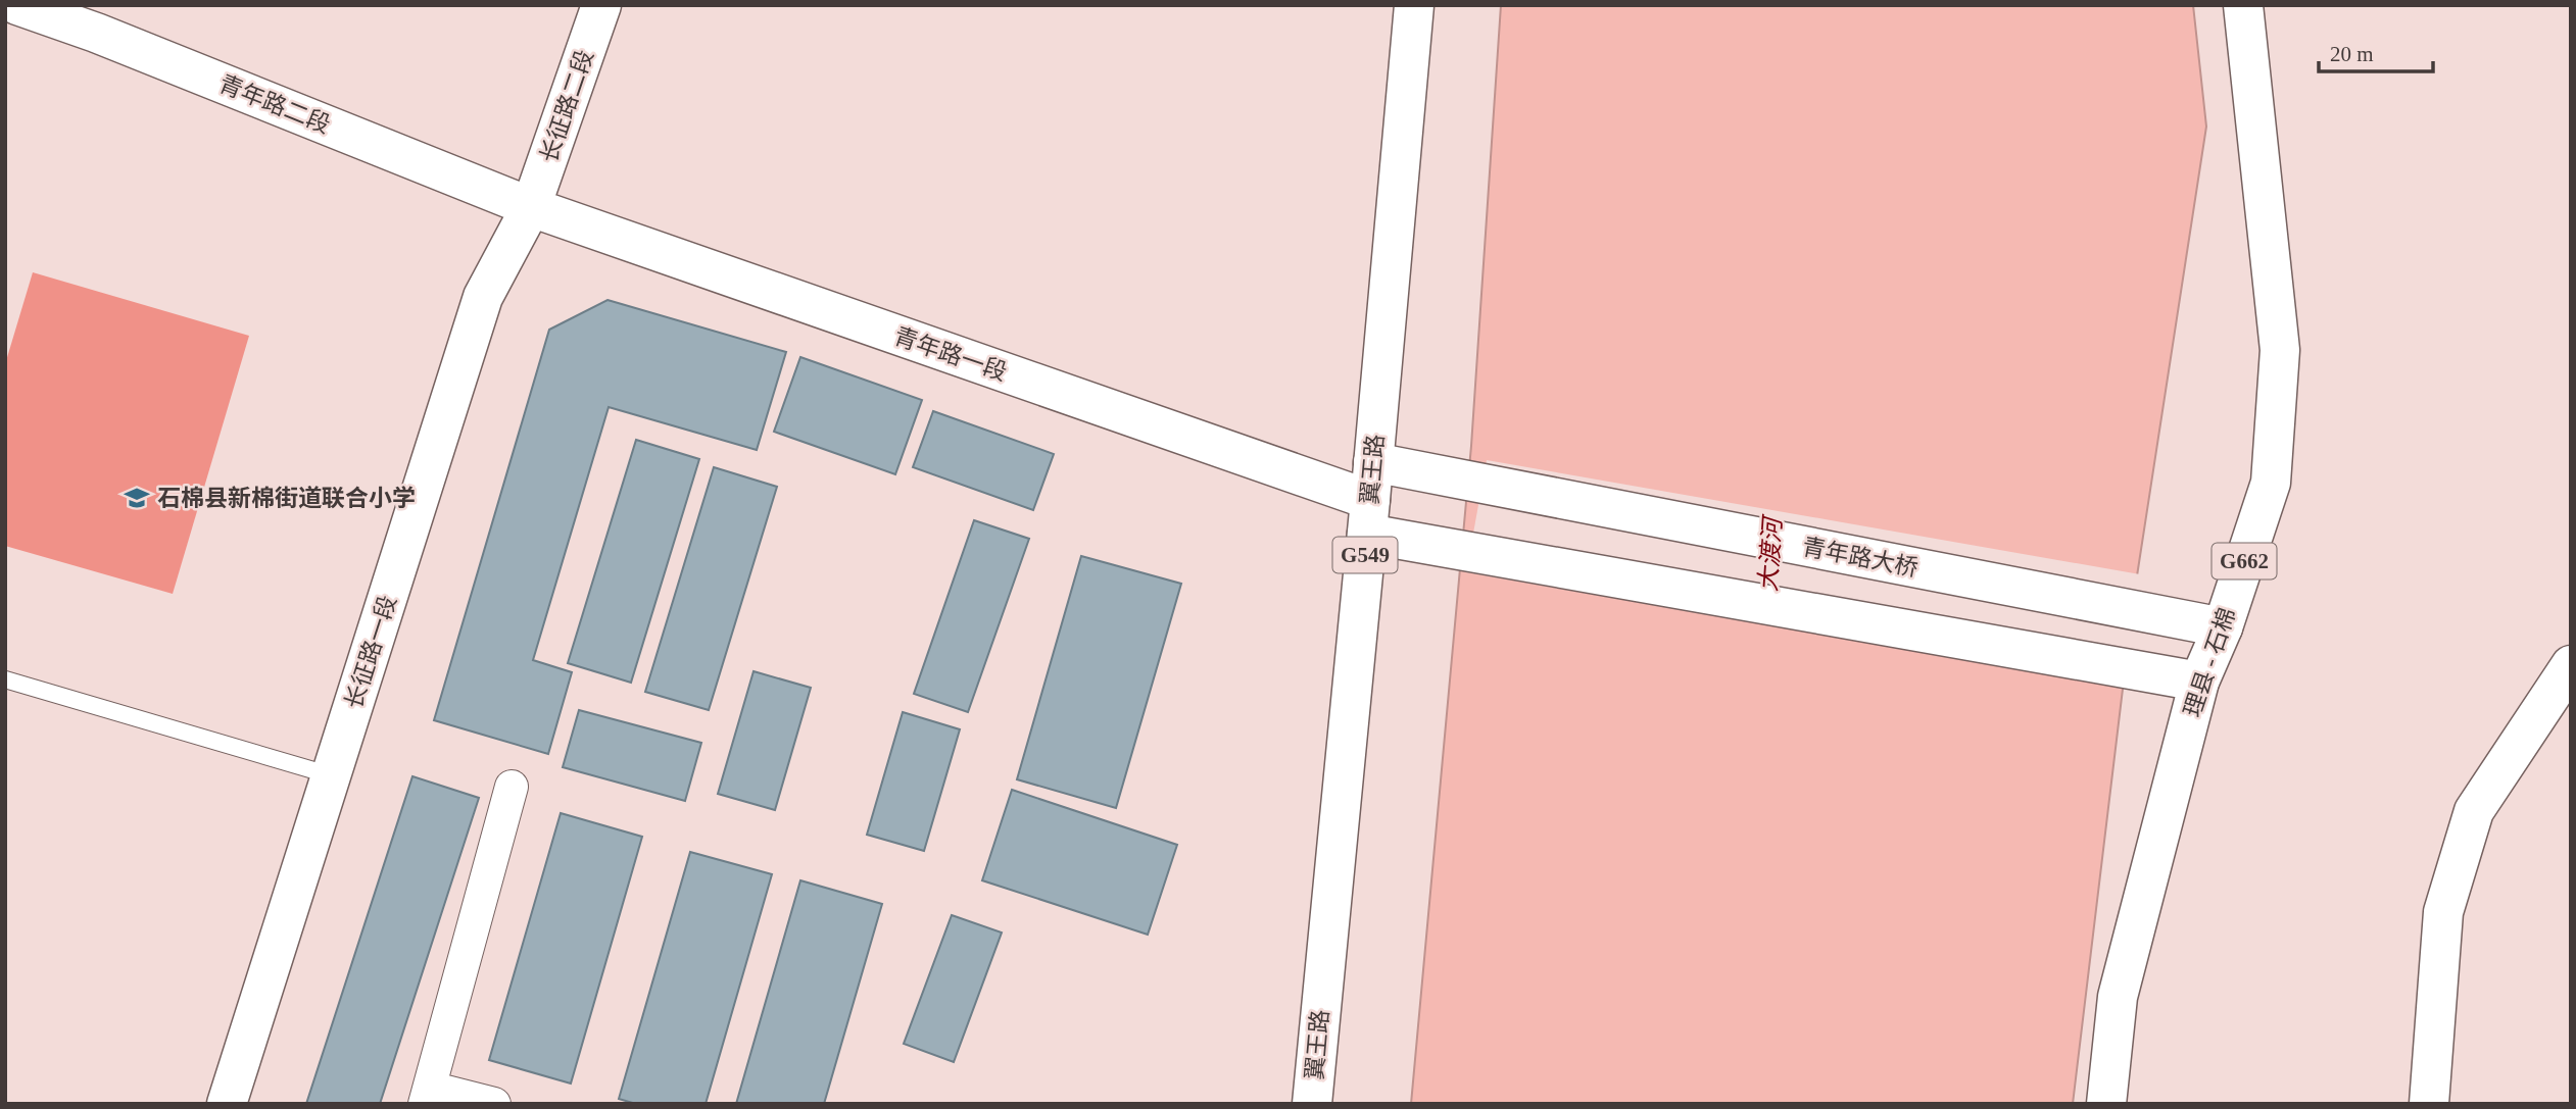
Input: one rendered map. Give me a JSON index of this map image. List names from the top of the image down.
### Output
{
  "streets": {
    "main road": [
      "青年路二段",
      "长征路二段",
      "青年路一段",
      "翼王路",
      "G549",
      "青年路大桥",
      "G662",
      "长征路一段",
      "理县 - 石棉"
    ]
  },
  "crossings": [
    ["青年路二段", "长征路二段"],
    ["青年路二段", "青年路一段"],
    ["青年路二段", "长征路一段"],
    ["长征路二段", "青年路一段"],
    ["长征路二段", "长征路一段"],
    ["青年路一段", "翼王路"],
    ["青年路一段", "长征路一段"],
    ["翼王路", "青年路大桥"],
    ["青年路大桥", "理县 - 石棉"]
  ],
  "water": ["大渡河"],
  "places": {
    "school or university": ["石棉县新棉街道联合小学"]
  },
  "scale_bar": "20 m"
}
